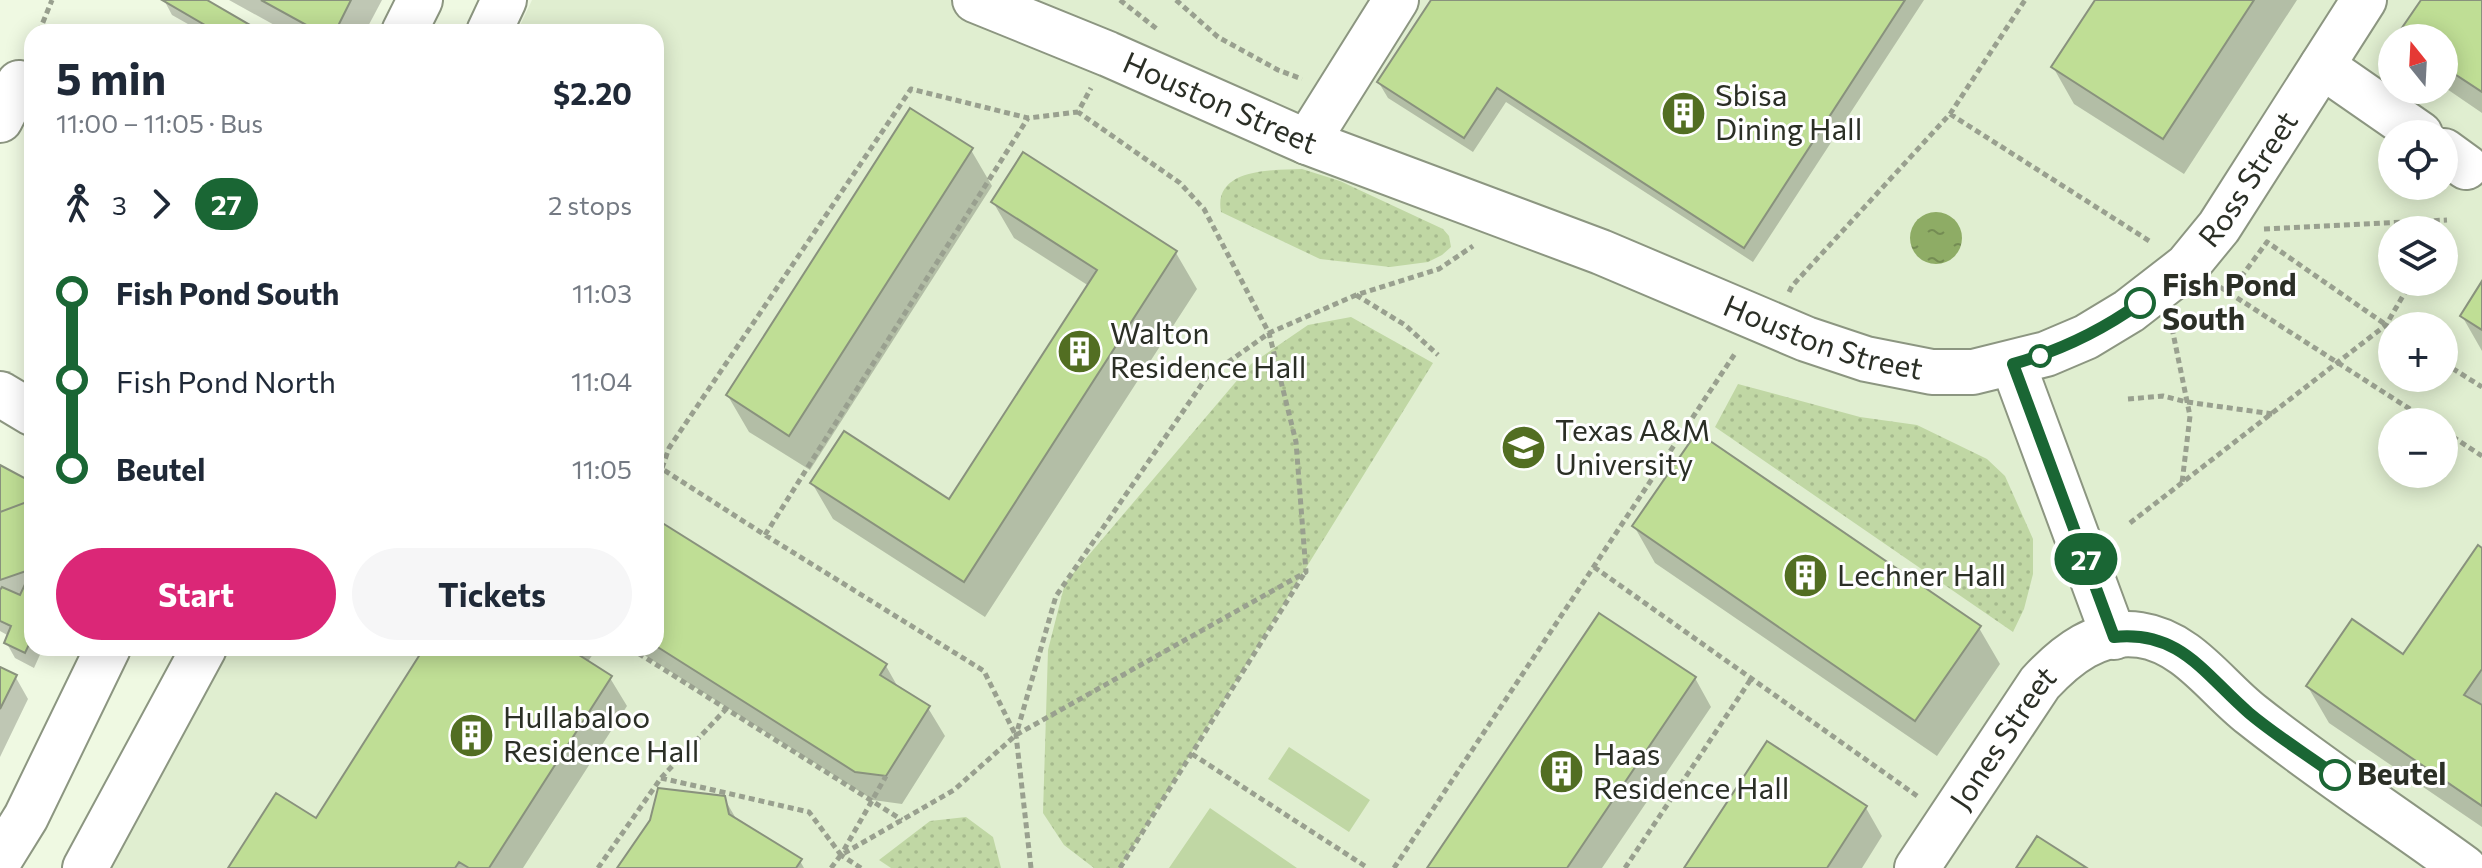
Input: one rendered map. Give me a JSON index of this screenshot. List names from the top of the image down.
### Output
{
  "streets": {
    "street": ["Houston Street", "Ross Street", "Jones Street"]
  },
  "crossings": [
    ["Houston Street", "Ross Street"]
  ],
  "places": {
    "building": [
      "Sbisa Dining Hall",
      "Walton Residence Hall",
      "Lechner Hall",
      "Hullabaloo Residence Hall",
      "Haas Residence Hall"
    ],
    "other": ["Fish Pond South", "Beutel"],
    "school or university": ["Texas A&M University"]
  },
  "lines": ["bus line 27"],
  "north": "top",
  "page": {
    "on_map": "27",
    "map_buttons": ["+", "−"],
    "heading": ["5 min", "11:00 – 11:05 · Bus", "$2.20"],
    "legs": ["3", "27", "2 stops"],
    "list": [
      {
        "name": "Fish Pond South",
        "value": "11:03"
      },
      {
        "name": "Fish Pond North",
        "value": "11:04"
      },
      {
        "name": "Beutel",
        "value": "11:05"
      }
    ],
    "buttons": ["Start", "Tickets"]
  }
}
